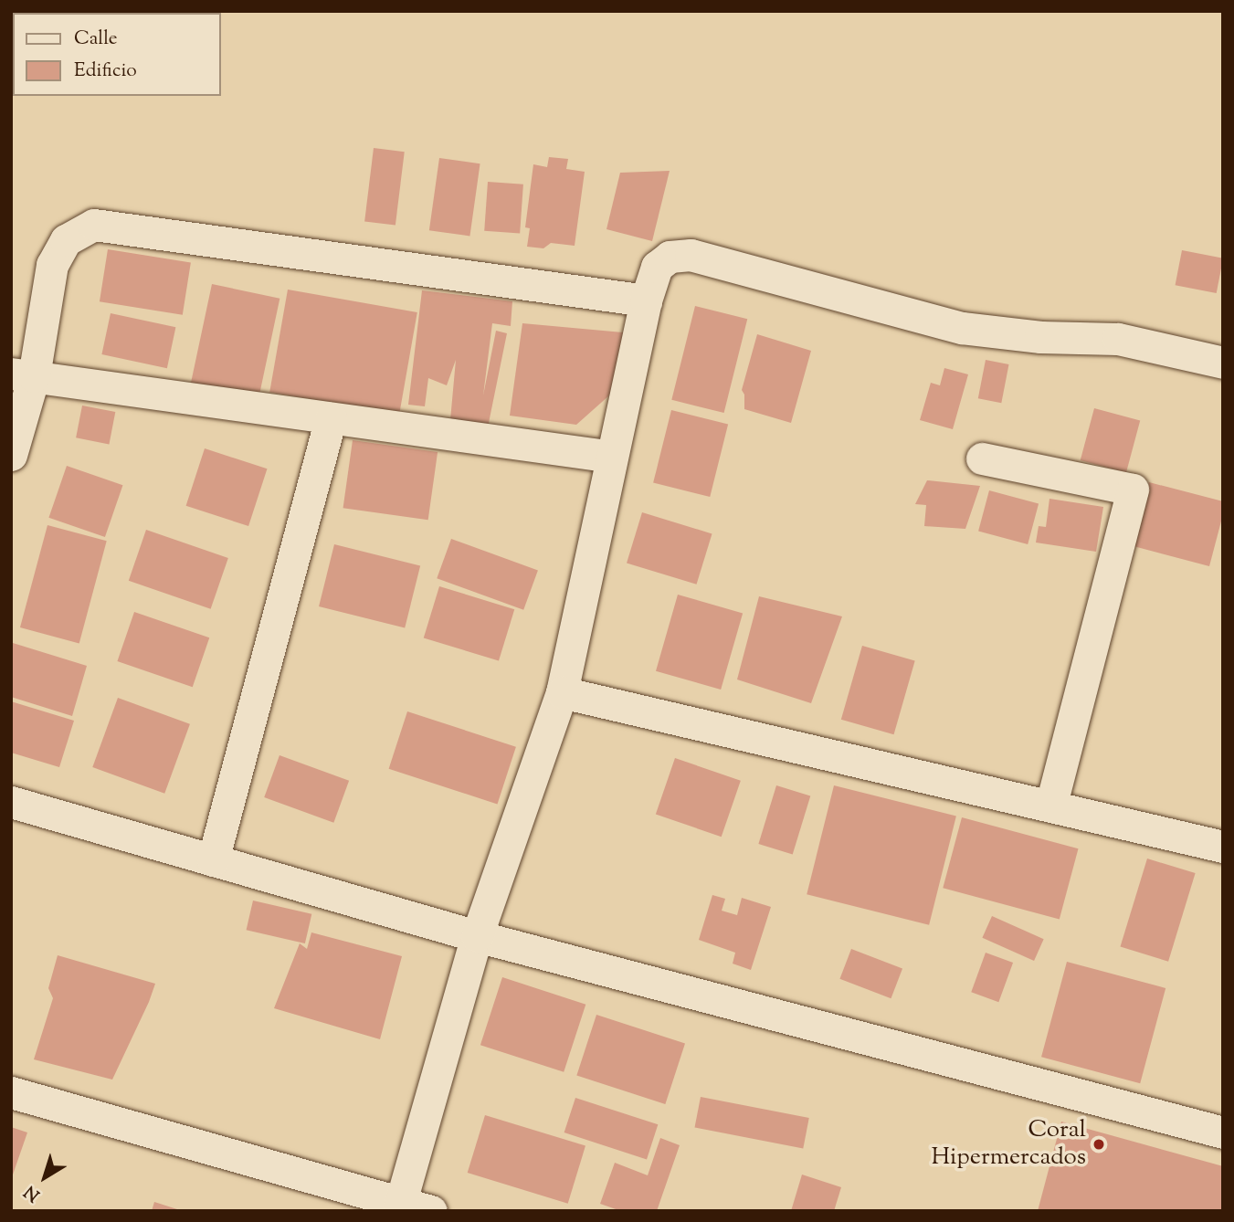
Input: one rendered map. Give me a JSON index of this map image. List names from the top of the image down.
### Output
{
  "places": ["Coral Hipermercados"],
  "legend": ["Calle", "Edificio"],
  "north": "bottom left"
}
